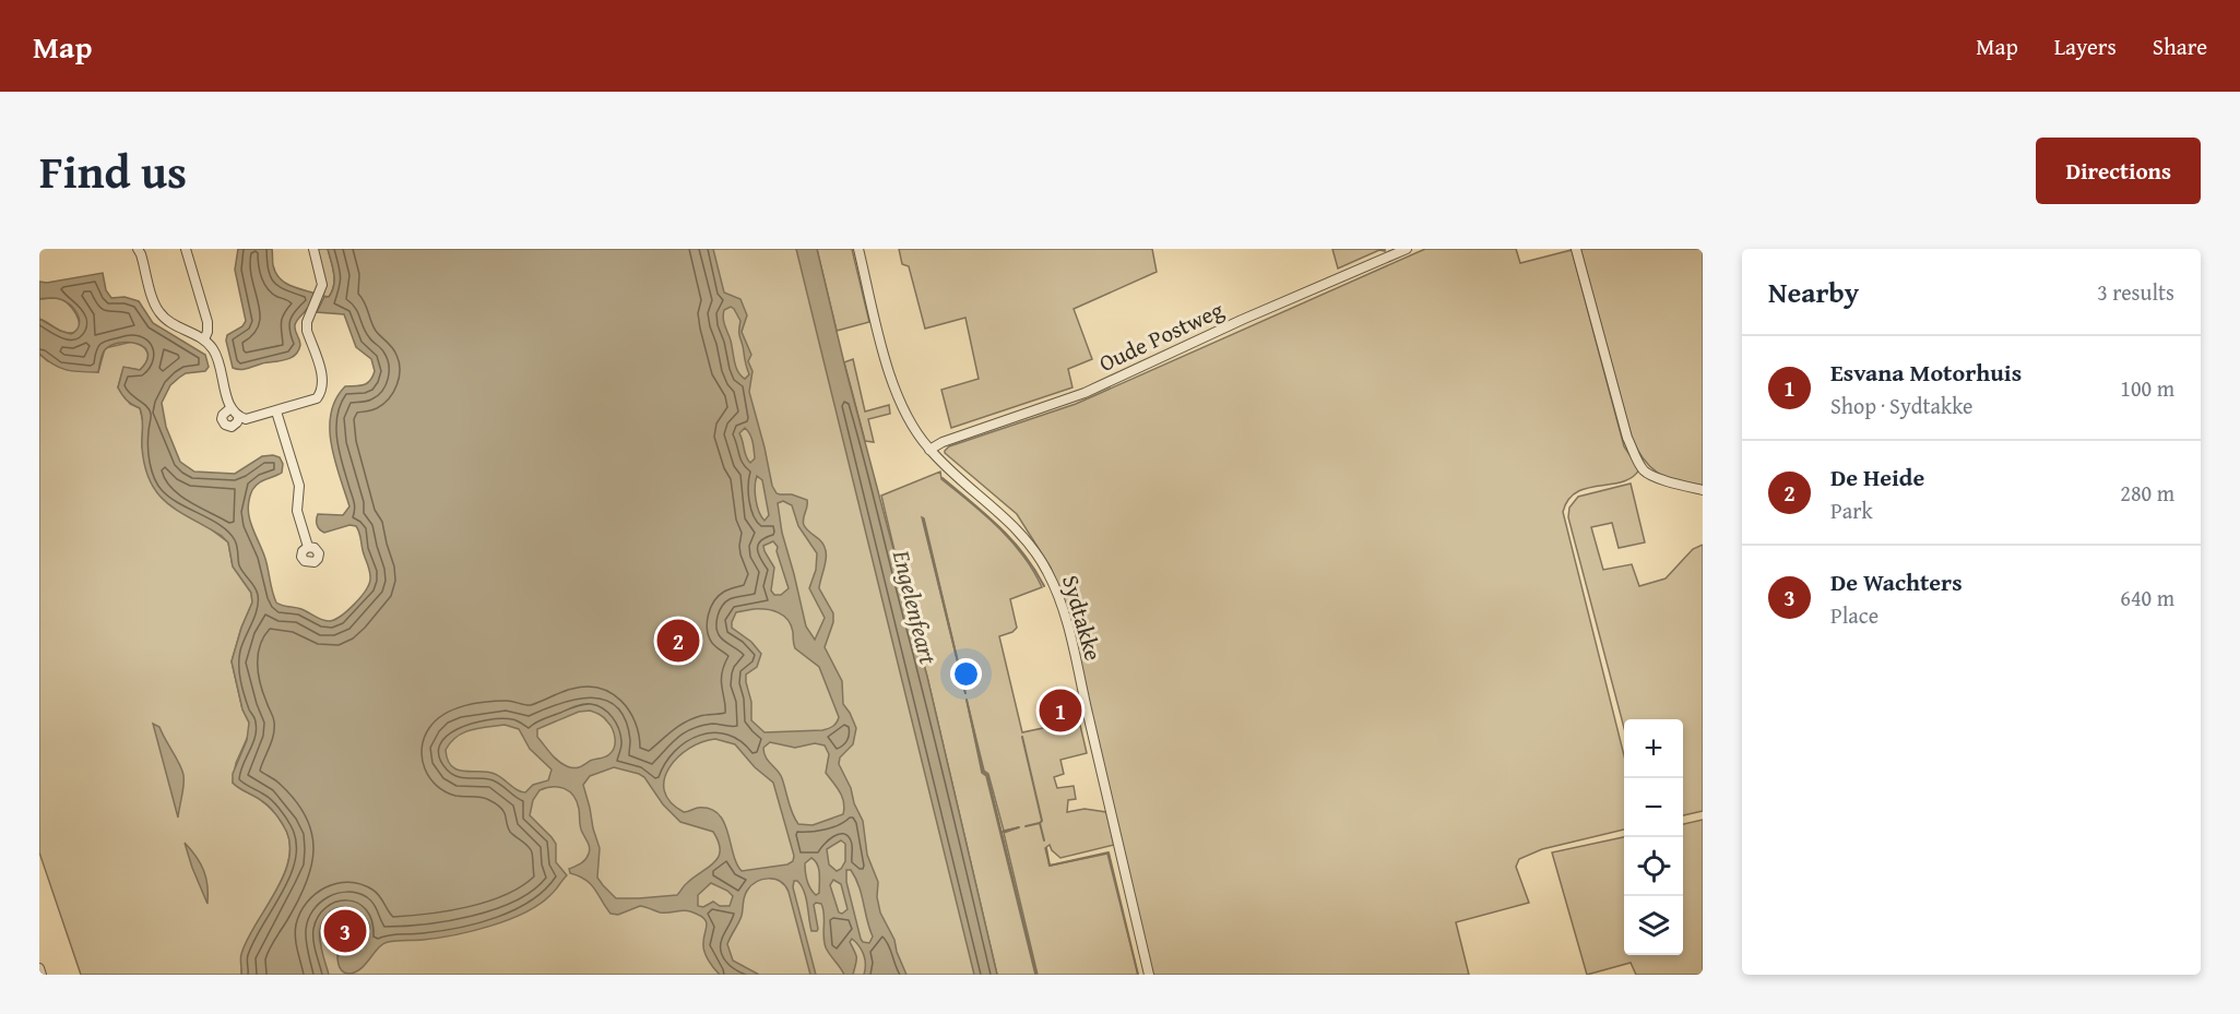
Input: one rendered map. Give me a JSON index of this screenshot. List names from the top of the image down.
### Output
{
  "streets": {
    "street": ["Oude Postweg", "Sydtakke"]
  },
  "crossings": [
    ["Oude Postweg", "Sydtakke"]
  ],
  "water": ["Engelenfeart"],
  "page": {
    "header": "Map",
    "nav": ["Map", "Layers", "Share"],
    "title": "Find us",
    "buttons": "Directions",
    "heading": ["Nearby", "3 results"],
    "list": [
      {
        "mark": "1",
        "name": "Esvana Motorhuis",
        "note": "Shop · Sydtakke",
        "value": "100 m"
      },
      {
        "mark": "2",
        "name": "De Heide",
        "note": "Park",
        "value": "280 m"
      },
      {
        "mark": "3",
        "name": "De Wachters",
        "note": "Place",
        "value": "640 m"
      }
    ],
    "pins": ["2", "1", "3"],
    "map_buttons": ["+", "−"]
  }
}
